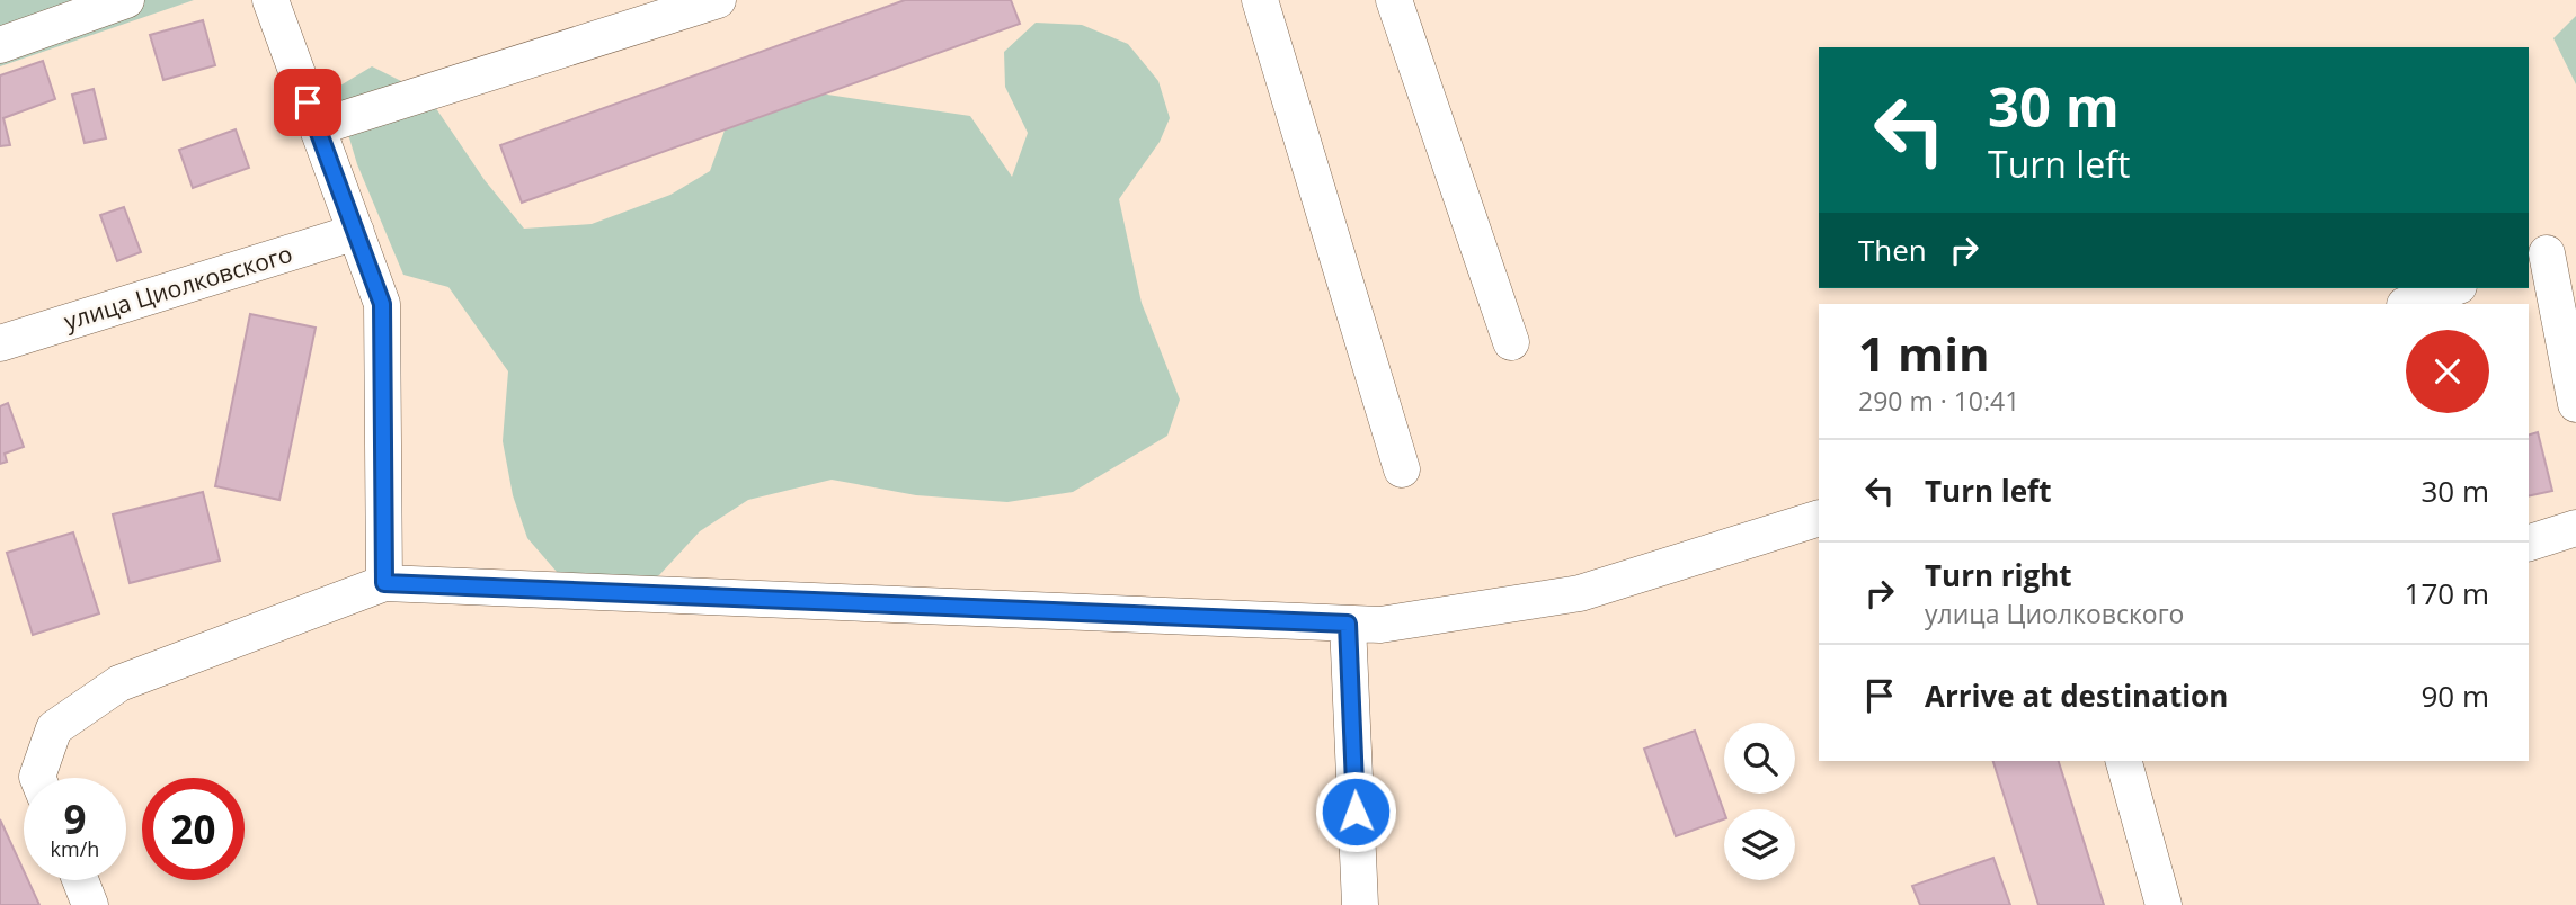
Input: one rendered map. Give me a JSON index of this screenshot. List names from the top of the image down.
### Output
{
  "streets": {
    "street": ["улица Циолковского"]
  },
  "page": {
    "turn": ["30 m", "Turn left"],
    "then": "Then",
    "heading": ["1 min", "290 m · 10:41"],
    "list": [
      {
        "name": "Turn left",
        "value": "30 m"
      },
      {
        "name": "Turn right",
        "note": "улица Циолковского",
        "value": "170 m"
      },
      {
        "name": "Arrive at destination",
        "value": "90 m"
      }
    ],
    "speed": "9 km/h",
    "limit": "20"
  }
}
